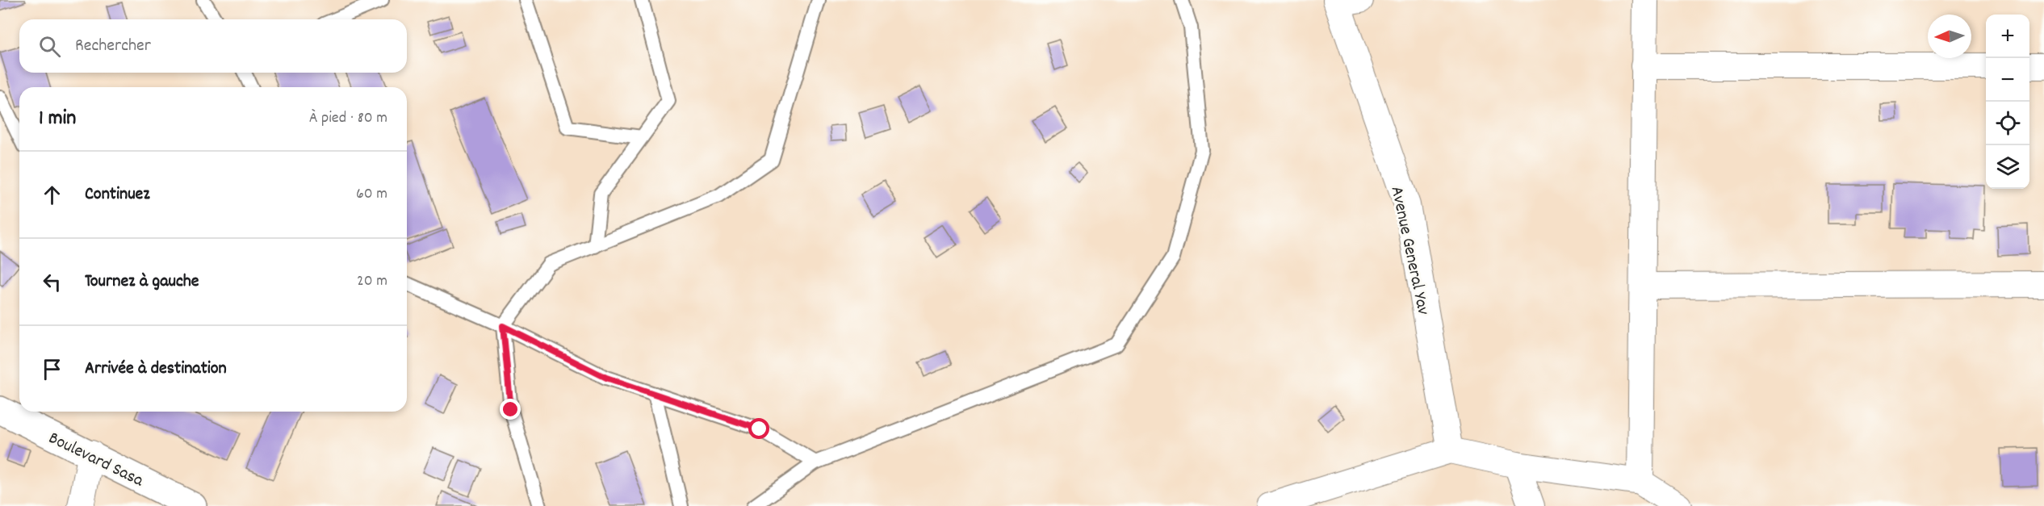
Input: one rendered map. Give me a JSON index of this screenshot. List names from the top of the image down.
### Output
{
  "streets": {
    "street": ["Avenue General Yav", "Boulevard Sasa"]
  },
  "north": "left",
  "page": {
    "map_buttons": ["+", "−"],
    "search": "Rechercher",
    "heading": ["1 min", "À pied · 80 m"],
    "list": [
      ["Continuez", "60 m"],
      ["Tournez à gauche", "20 m"],
      "Arrivée à destination"
    ]
  }
}
